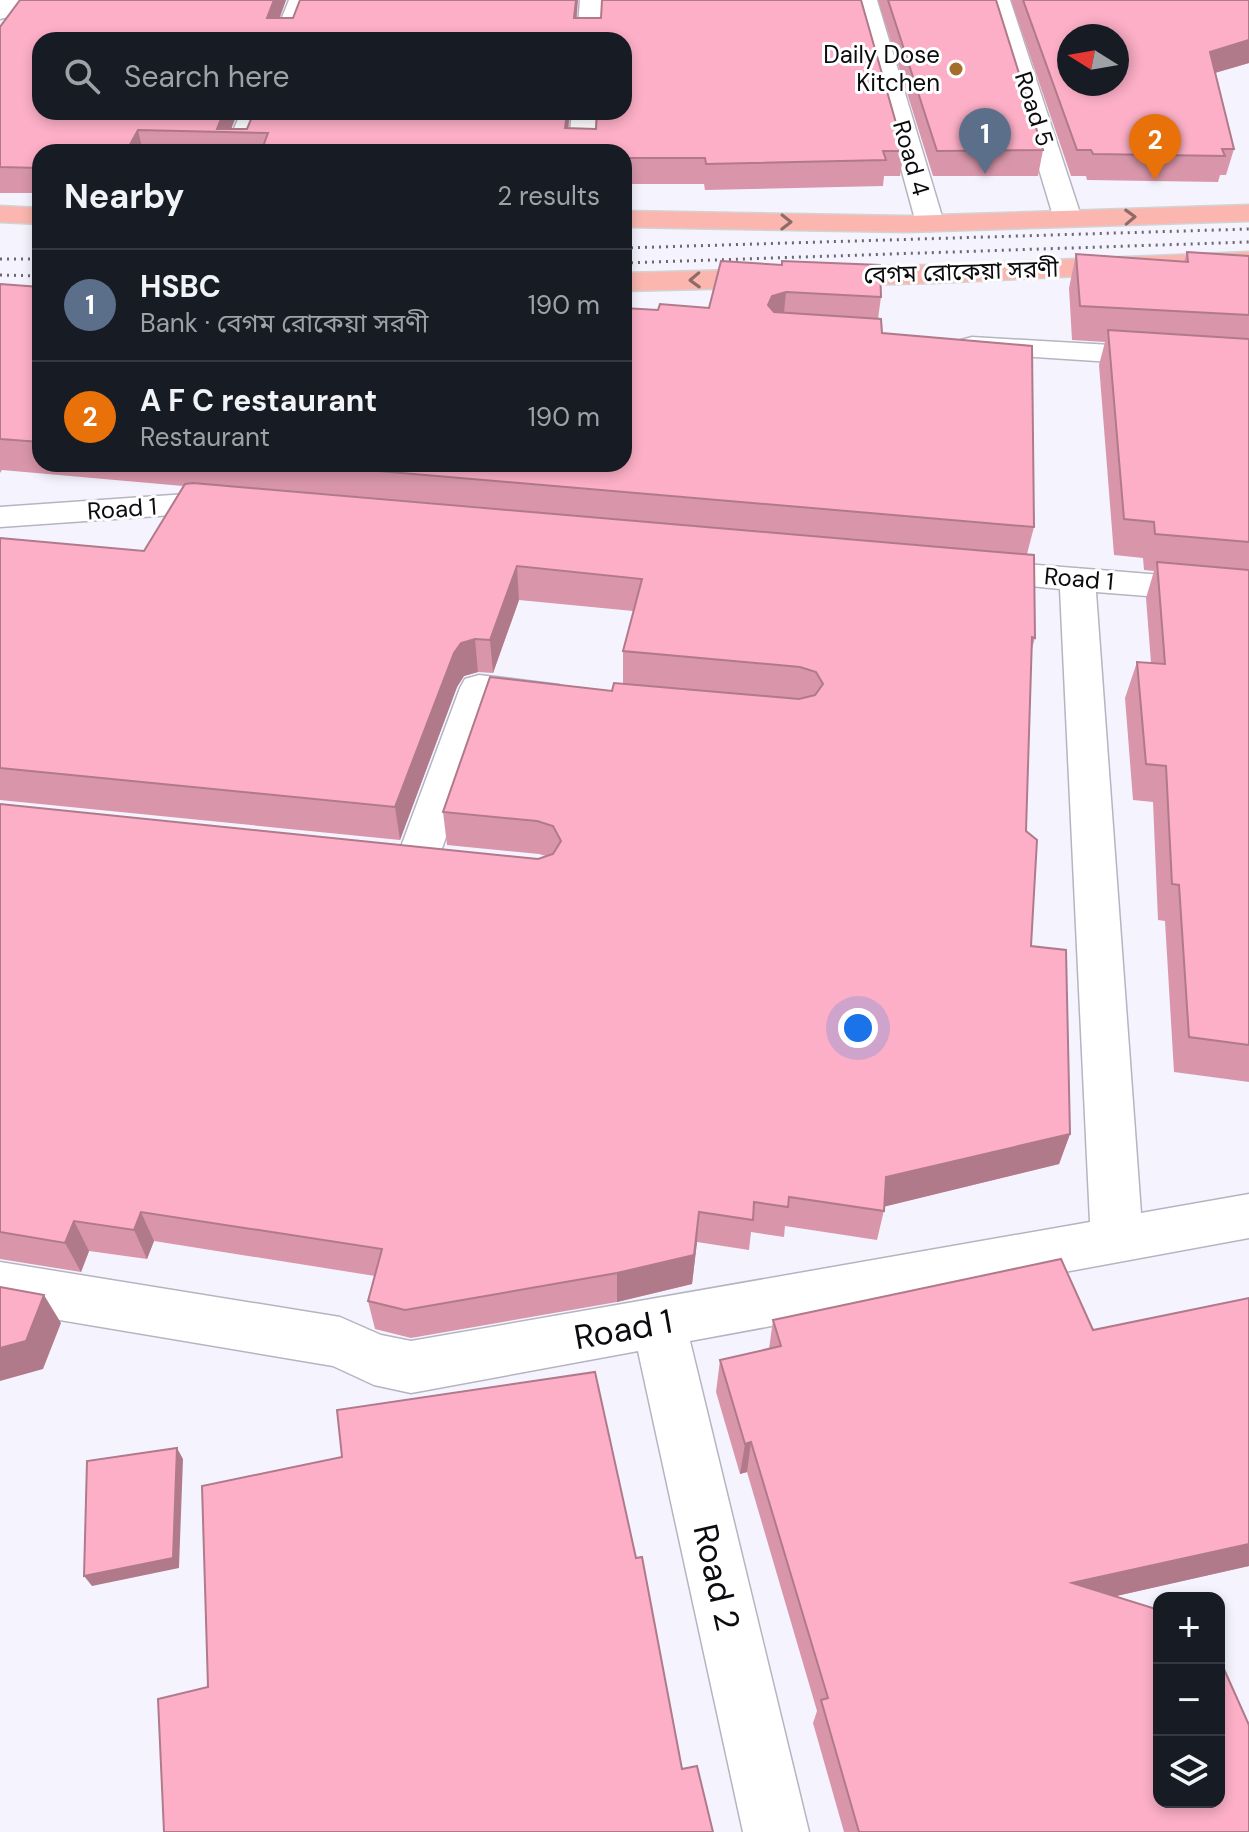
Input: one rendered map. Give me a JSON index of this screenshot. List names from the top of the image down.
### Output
{
  "streets": {
    "main road": ["বেগম রোকেয়া সরণী"],
    "street": [
      "Road 5",
      "Road 4",
      "Road 1",
      "Road 2"
    ]
  },
  "crossings": [
    ["Road 5", "বেগম রোকেয়া সরণী"],
    ["Road 4", "বেগম রোকেয়া সরণী"],
    ["Road 1", "Road 2"]
  ],
  "places": ["Daily Dose Kitchen"],
  "north": "left",
  "page": {
    "search": "Search here",
    "pins": ["1", "2"],
    "heading": ["Nearby", "2 results"],
    "list": [
      {
        "mark": "1",
        "name": "HSBC",
        "note": "Bank · বেগম রোকেয়া সরণী",
        "value": "190 m"
      },
      {
        "mark": "2",
        "name": "A F C restaurant",
        "note": "Restaurant",
        "value": "190 m"
      }
    ],
    "map_buttons": ["+", "−"]
  }
}
